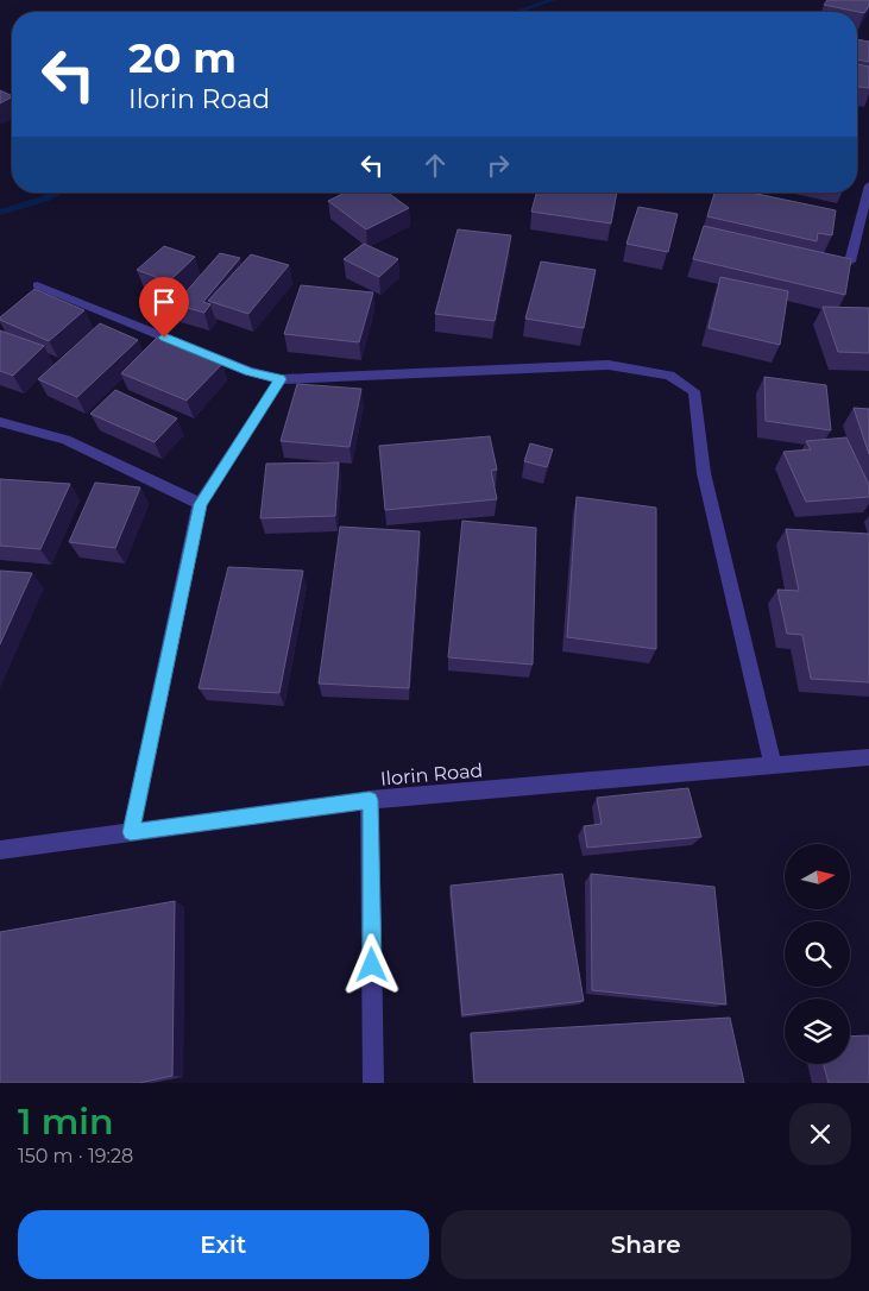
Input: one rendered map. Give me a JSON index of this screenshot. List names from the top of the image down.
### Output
{
  "streets": {
    "street": ["Ilorin Road"]
  },
  "north": "right",
  "page": {
    "turn": ["20 m", "Ilorin Road"],
    "heading": ["1 min", "150 m · 19:28"],
    "buttons": ["Exit", "Share"]
  }
}
